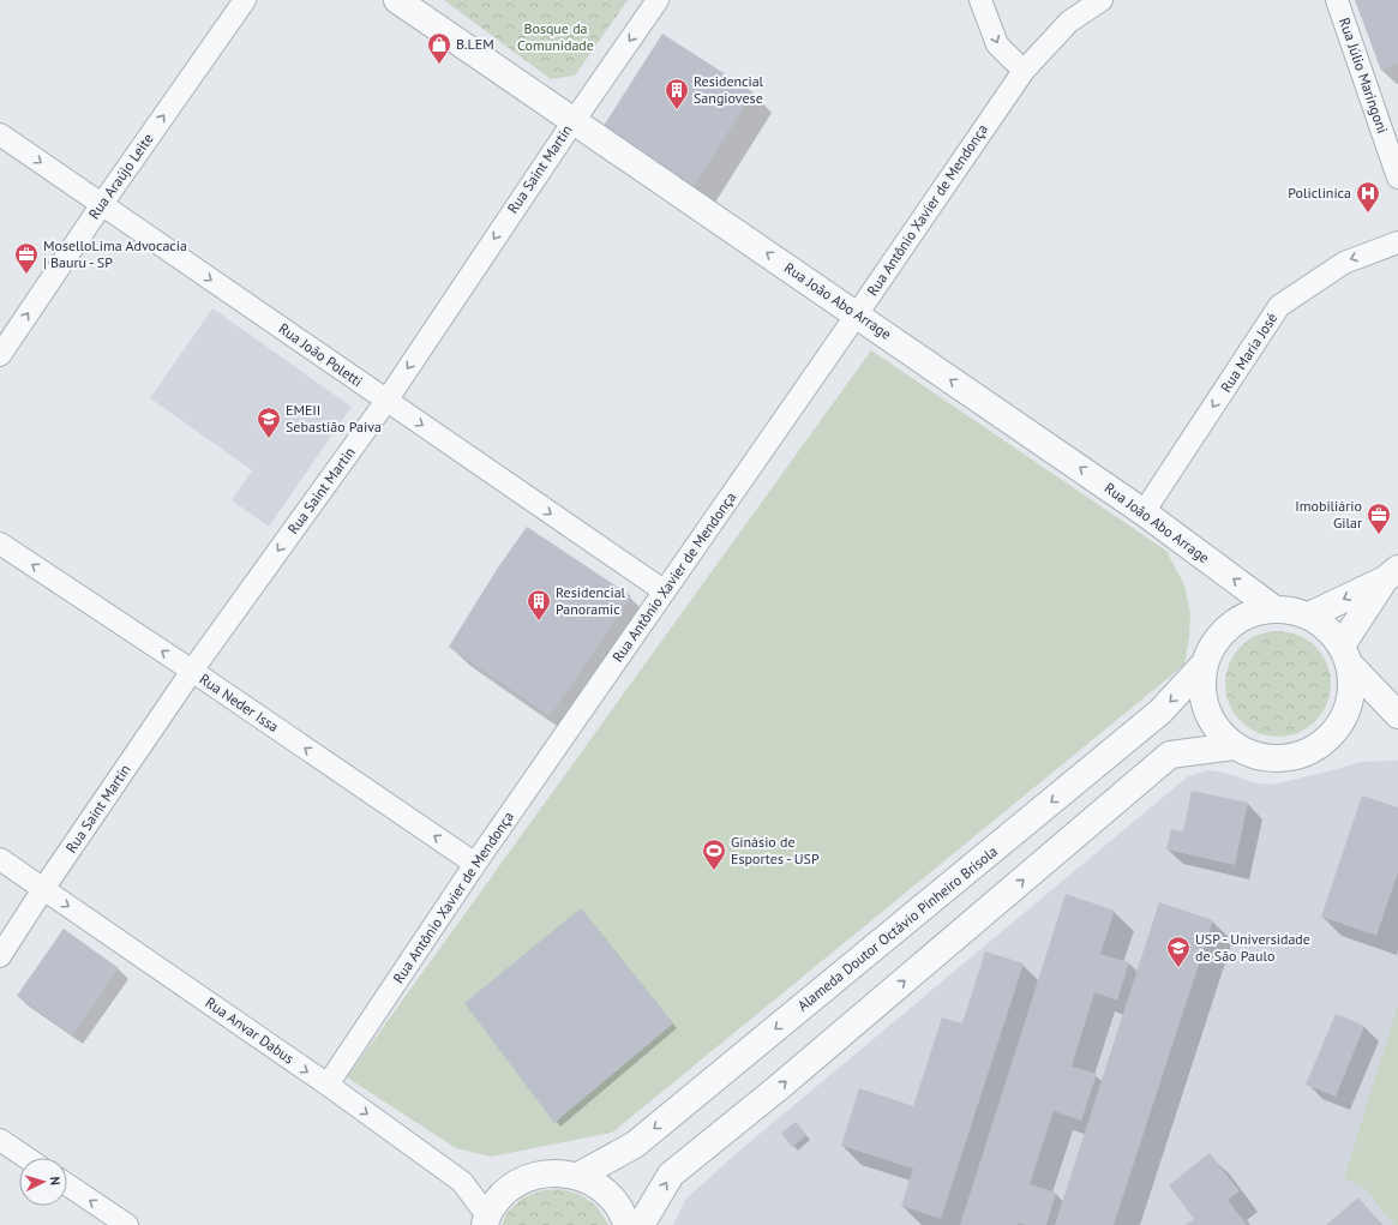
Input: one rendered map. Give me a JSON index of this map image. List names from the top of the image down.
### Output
{
  "streets": {
    "street": [
      "Rua Júlio Maringoni",
      "Rua Saint Martin",
      "Rua Araújo Leite",
      "Rua Antônio Xavier de Mendonça",
      "Rua João Abo Arrage",
      "Rua Maria José",
      "Rua João Poletti",
      "Rua Neder Issa",
      "Alameda Doutor Octávio Pinheiro Brisola",
      "Rua Anvar Dabus"
    ]
  },
  "crossings": [
    ["Rua Saint Martin", "Rua João Abo Arrage"],
    ["Rua Saint Martin", "Rua João Poletti"],
    ["Rua Saint Martin", "Rua Neder Issa"],
    ["Rua Saint Martin", "Rua Anvar Dabus"],
    ["Rua Araújo Leite", "Rua João Poletti"],
    ["Rua Antônio Xavier de Mendonça", "Rua João Abo Arrage"],
    ["Rua Antônio Xavier de Mendonça", "Rua João Poletti"],
    ["Rua Antônio Xavier de Mendonça", "Rua Neder Issa"],
    ["Rua Antônio Xavier de Mendonça", "Rua Anvar Dabus"],
    ["Rua João Abo Arrage", "Rua Maria José"],
    ["Rua João Abo Arrage", "Alameda Doutor Octávio Pinheiro Brisola"]
  ],
  "one_way": [
    "Rua Saint Martin",
    "Rua Araújo Leite",
    "Rua João Abo Arrage",
    "Rua Maria José",
    "Rua João Poletti",
    "Rua Neder Issa",
    "Rua Anvar Dabus"
  ],
  "parks": ["Bosque da Comunidade"],
  "places": {
    "shop": ["B.LEM"],
    "building": ["Residencial Sangiovese", "Residencial Panoramic"],
    "hospital": ["Policlinica"],
    "office": ["MoselloLima Advocacia | Bauru - SP", "Imobiliário Gilar"],
    "school or university": ["EMEII Sebastião Paiva", "USP - Universidade de São Paulo"],
    "sports": ["Ginásio de Esportes - USP"]
  },
  "north": "right"
}
